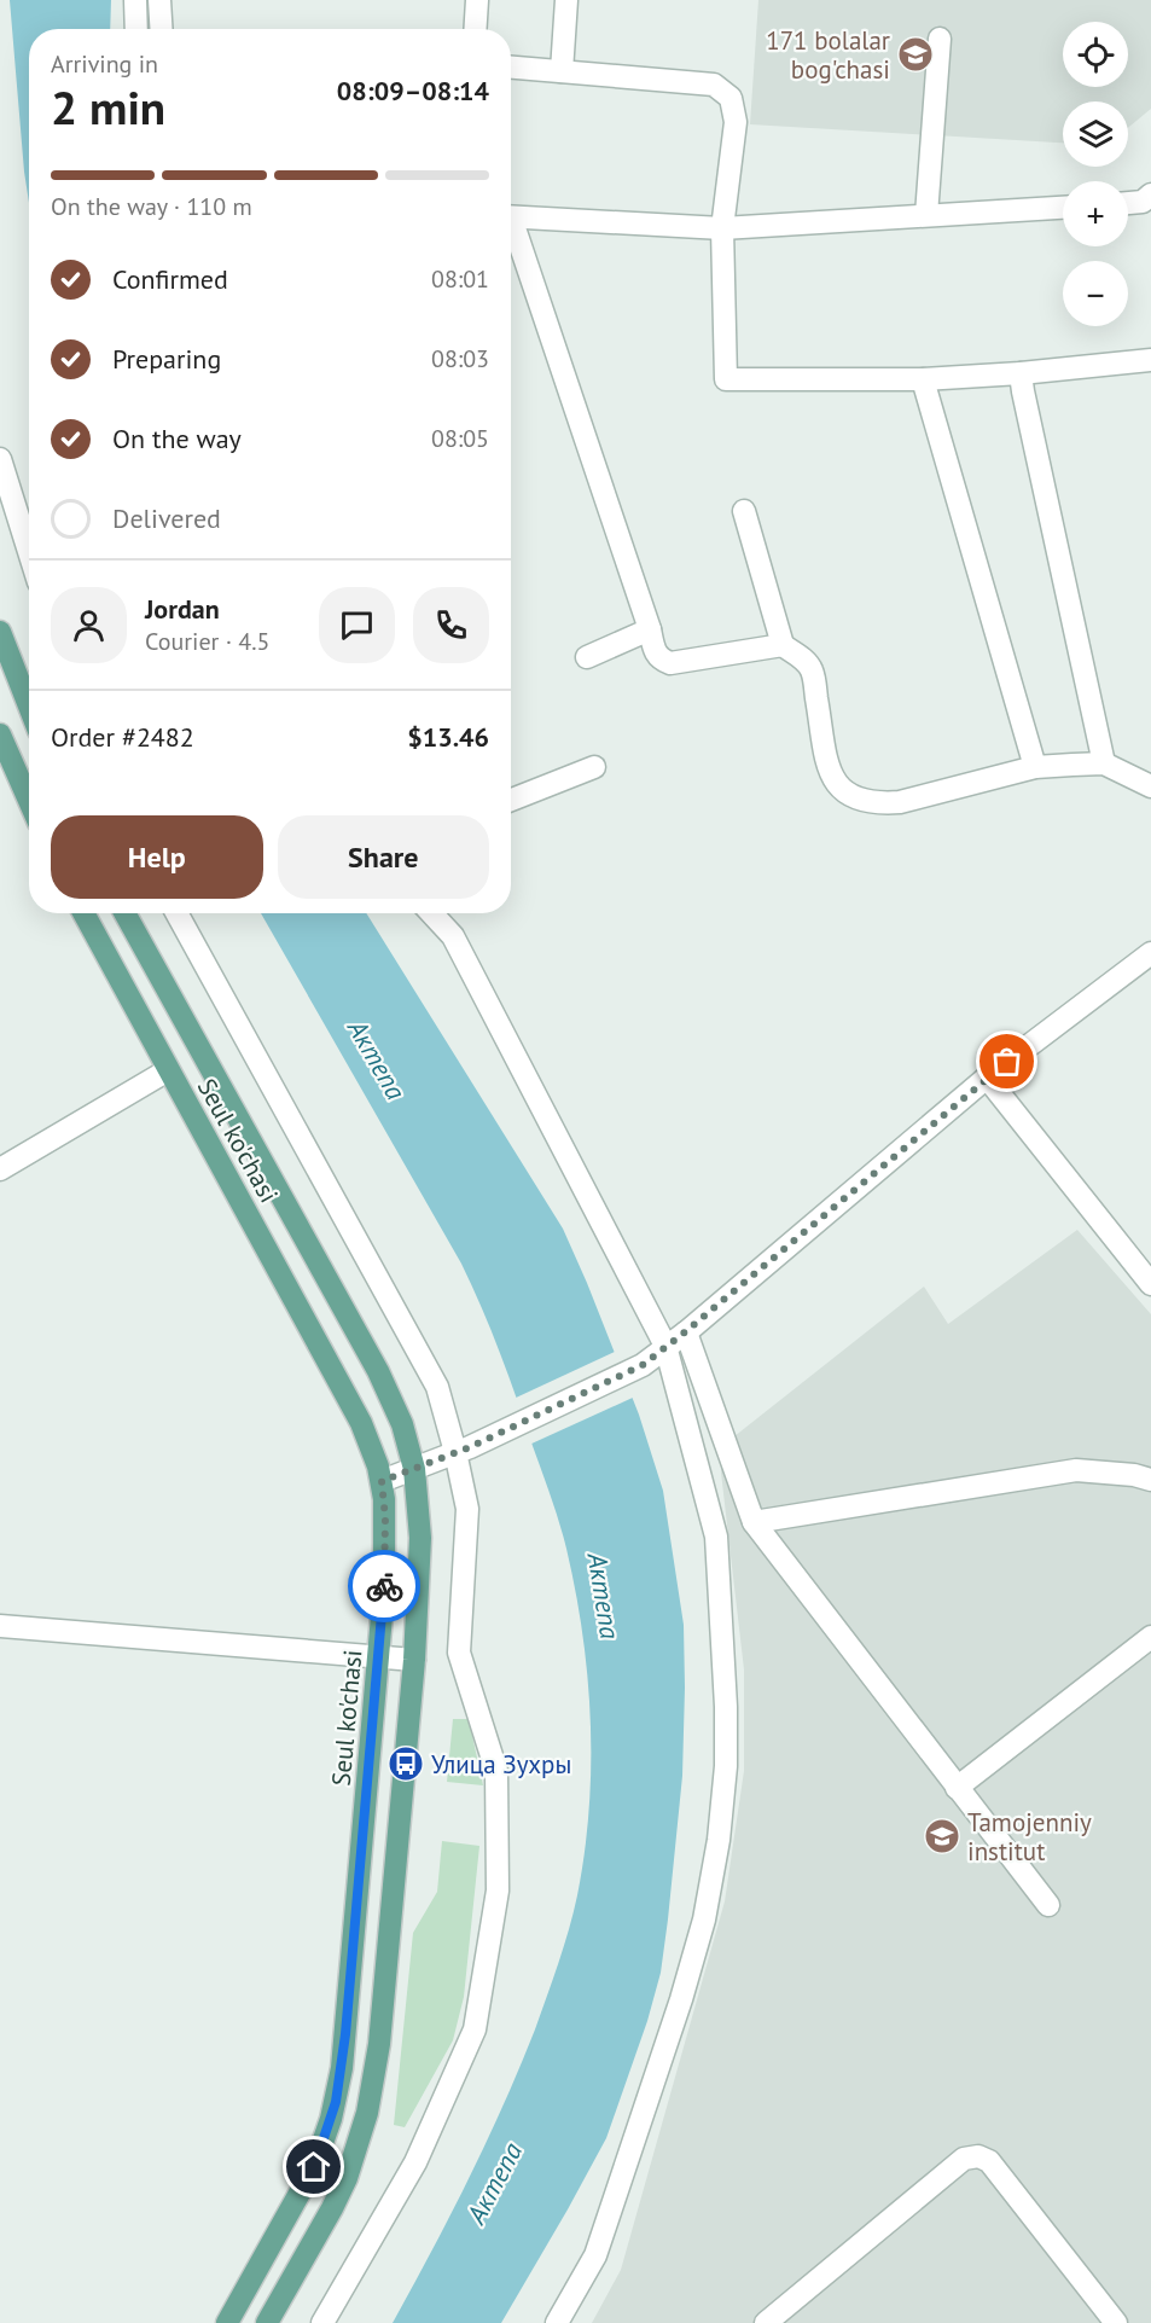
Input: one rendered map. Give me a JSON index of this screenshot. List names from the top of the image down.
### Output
{
  "streets": {
    "main road": ["Seul ko'chasi"]
  },
  "water": ["Актепа"],
  "places": {
    "school or university": ["171 bolalar bog'chasi", "Tamojenniy institut"],
    "bus stop": ["Улица Зухры"]
  },
  "page": {
    "map_buttons": ["+", "−"],
    "heading": ["2 min", "Arriving in", "08:09–08:14"],
    "panel": [
      "Jordan",
      "Courier · 4.5",
      "Order #2482",
      "$13.46"
    ],
    "bar": "On the way · 110 m",
    "list": [
      ["Confirmed", "08:01"],
      ["Preparing", "08:03"],
      ["On the way", "08:05"],
      "Delivered"
    ],
    "buttons": ["Help", "Share"]
  }
}
